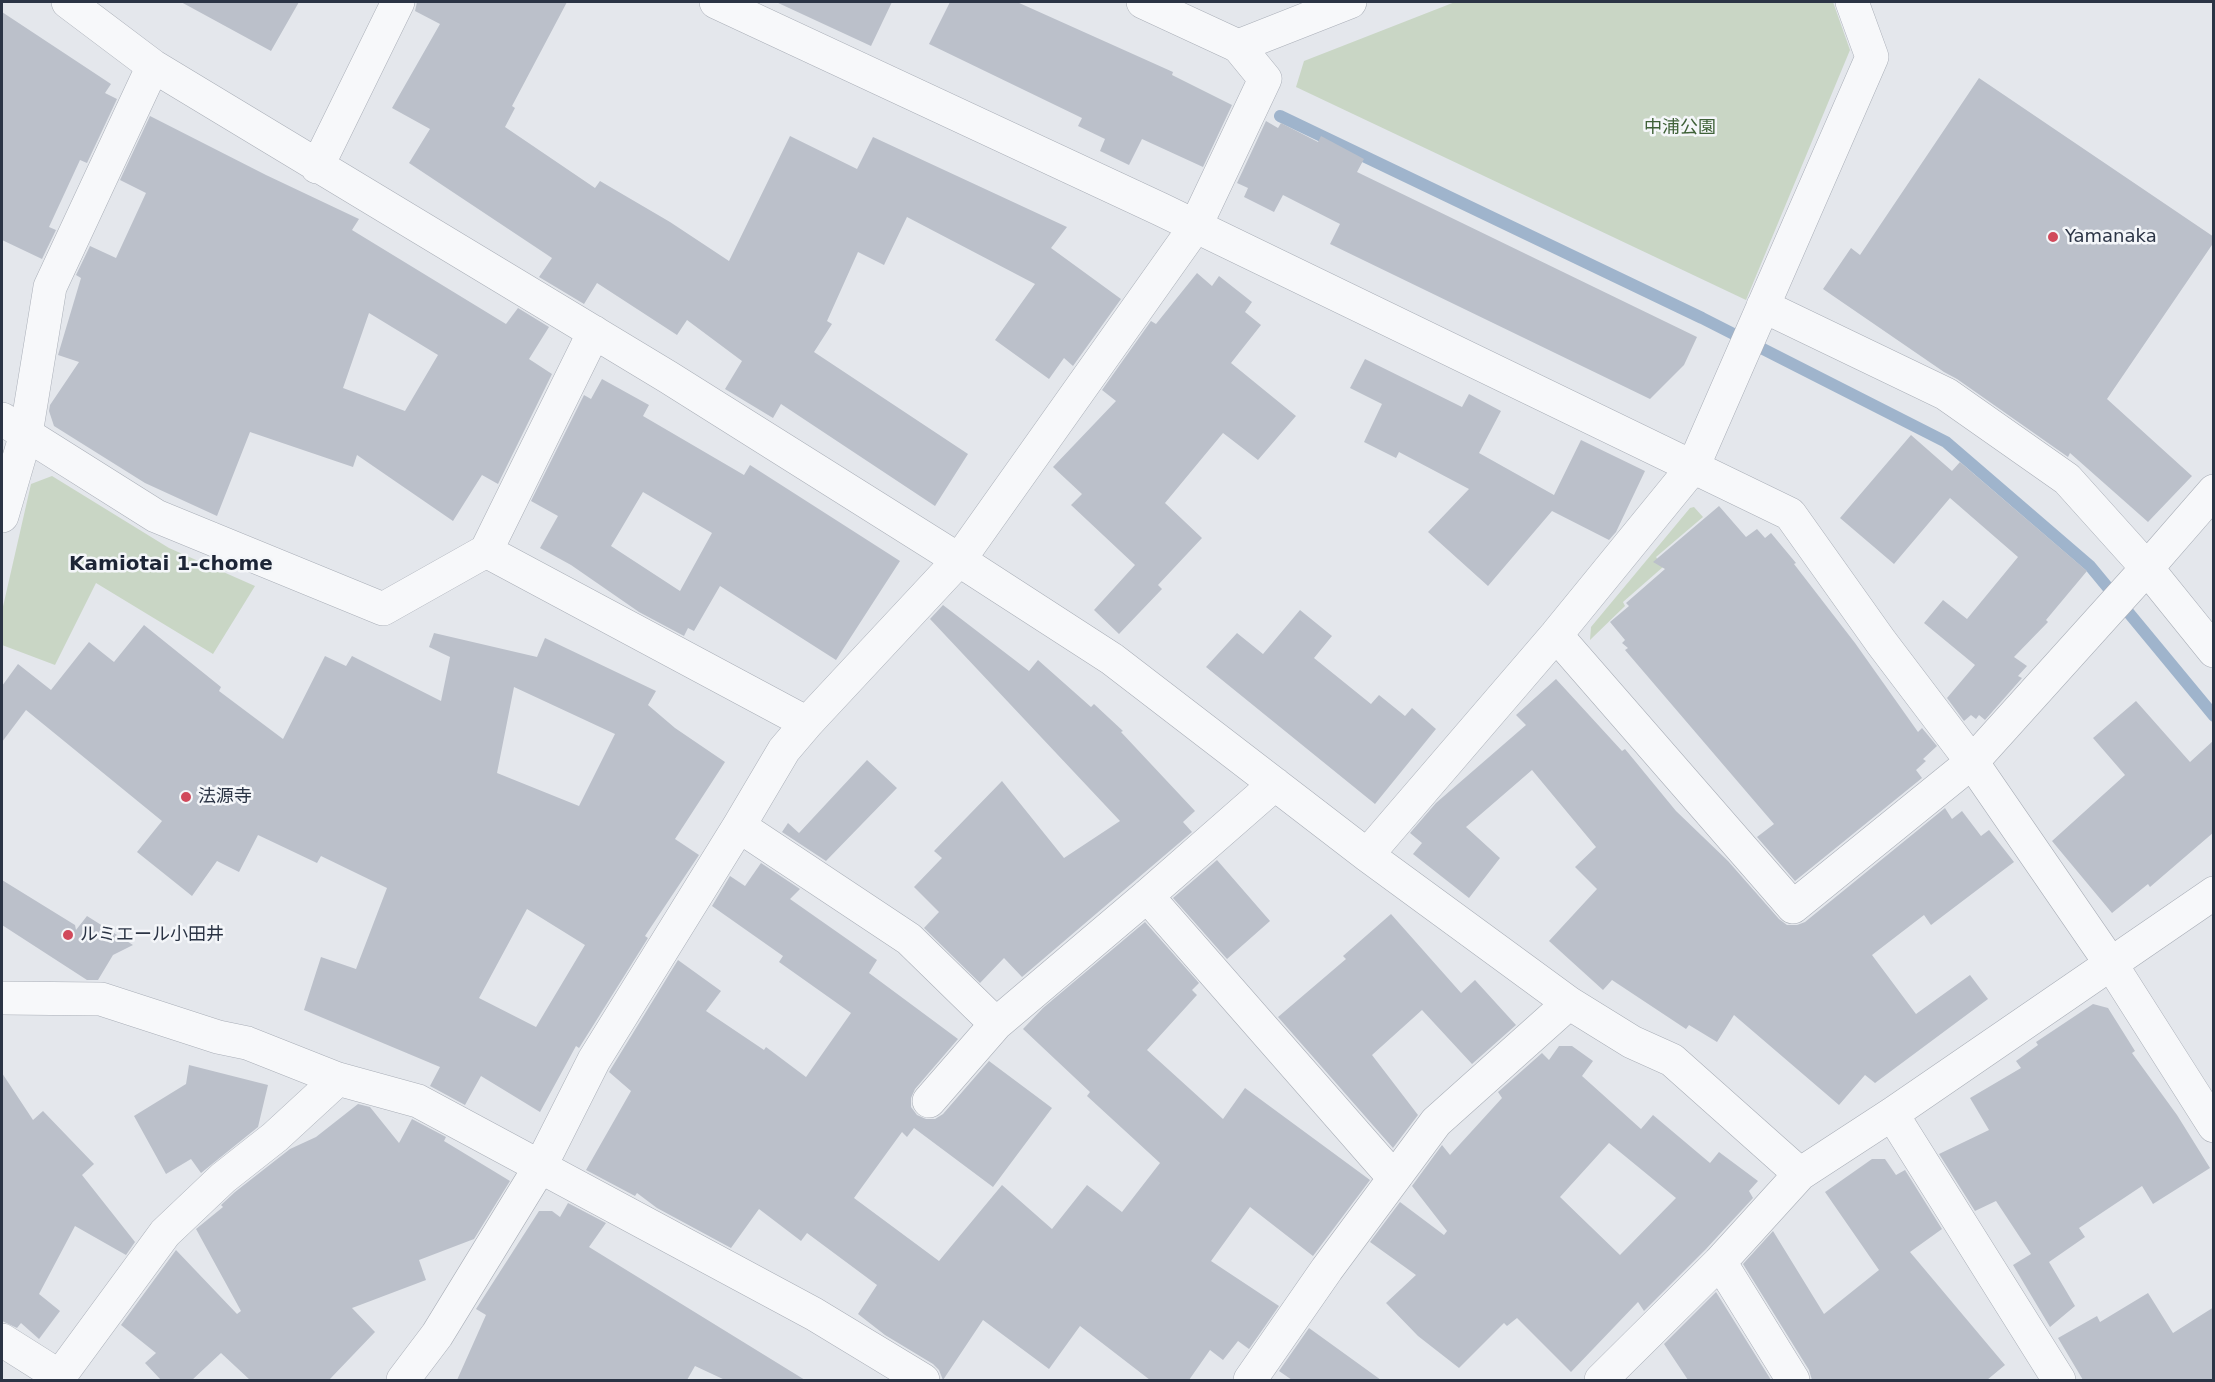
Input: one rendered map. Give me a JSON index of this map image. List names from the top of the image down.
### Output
{
  "districts": ["Kamiotai 1-chome"],
  "parks": ["中浦公園"],
  "places": ["Yamanaka", "法源寺", "ルミエール小田井"]
}
